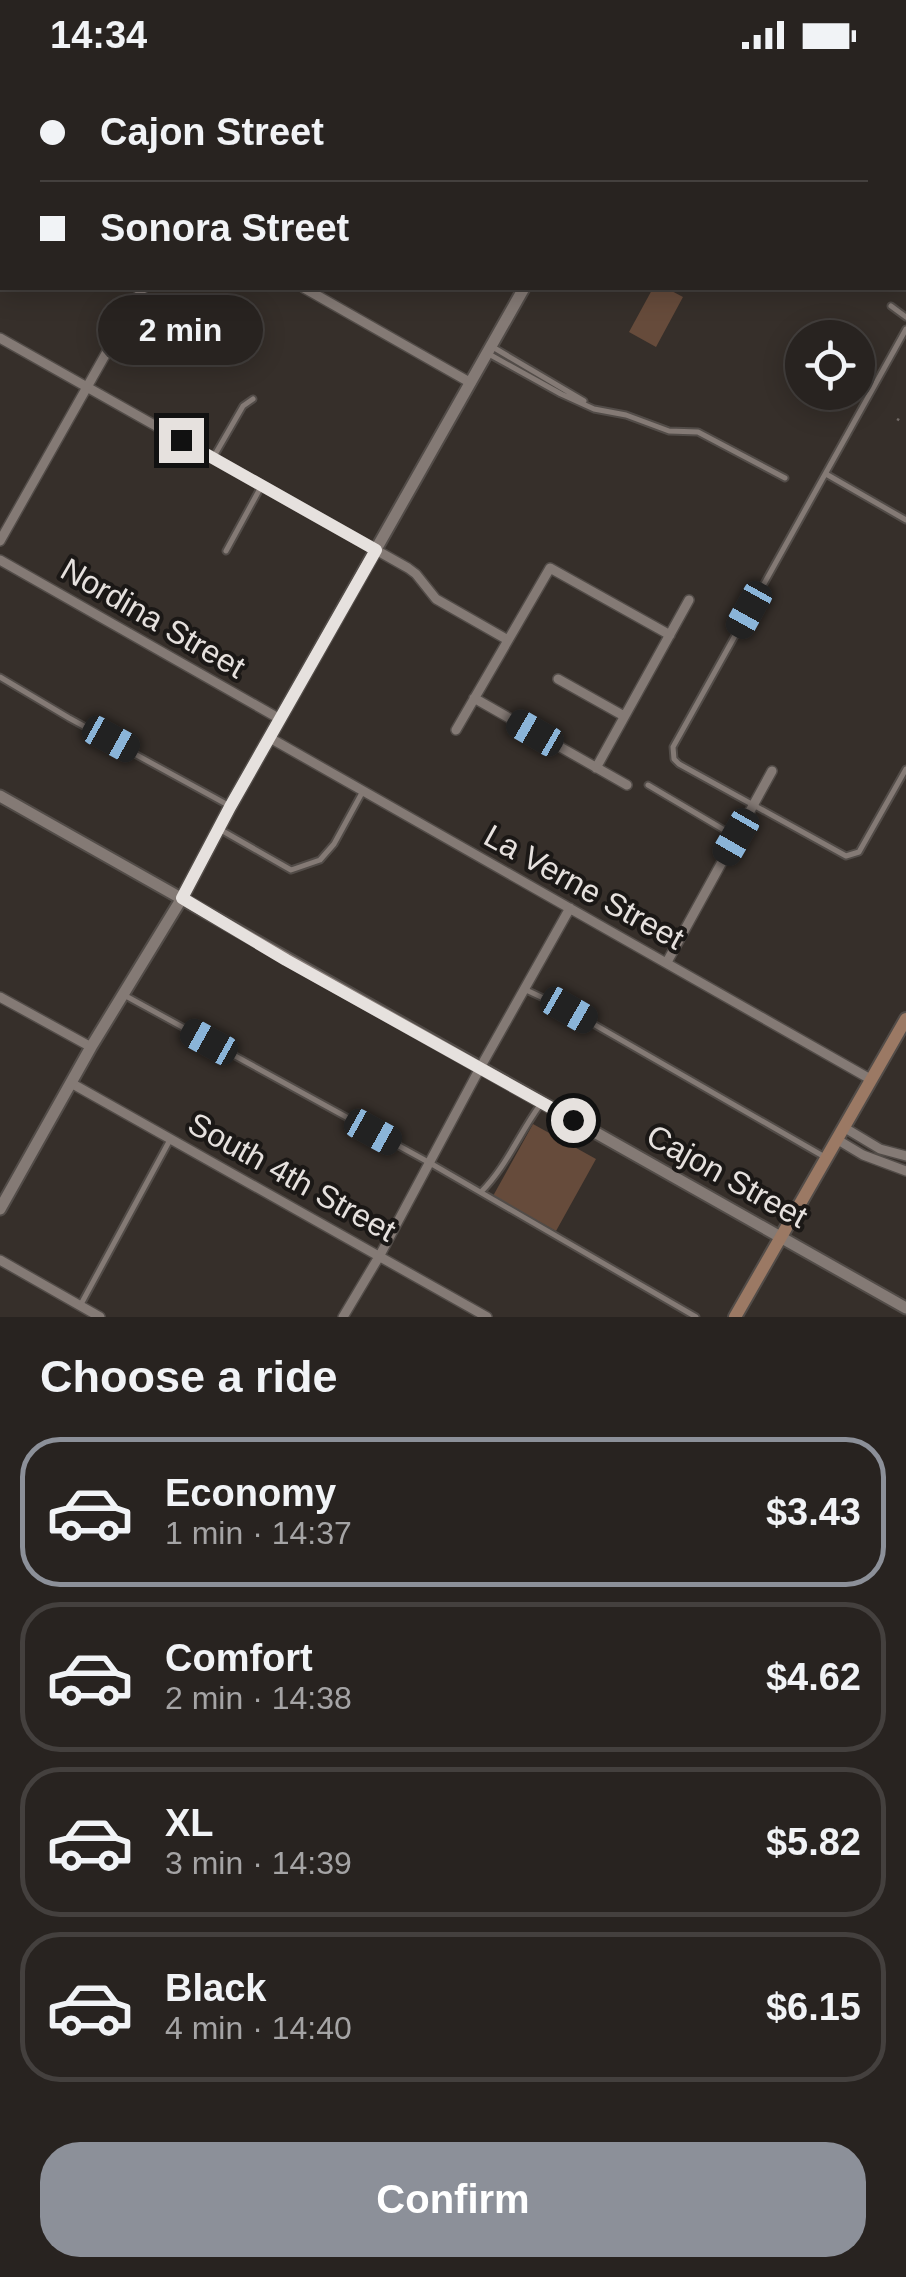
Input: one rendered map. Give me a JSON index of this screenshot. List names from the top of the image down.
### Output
{
  "streets": {
    "street": [
      "Nordina Street",
      "La Verne Street",
      "Cajon Street",
      "South 4th Street"
    ]
  },
  "page": {
    "status": "14:34",
    "banner": ["Cajon Street", "Sonora Street"],
    "bubble": "2 min",
    "heading": "Choose a ride",
    "list": [
      {
        "name": "Economy",
        "note": "1 min · 14:37",
        "value": "$3.43"
      },
      {
        "name": "Comfort",
        "note": "2 min · 14:38",
        "value": "$4.62"
      },
      {
        "name": "XL",
        "note": "3 min · 14:39",
        "value": "$5.82"
      },
      {
        "name": "Black",
        "note": "4 min · 14:40",
        "value": "$6.15"
      }
    ],
    "buttons": "Confirm"
  }
}
